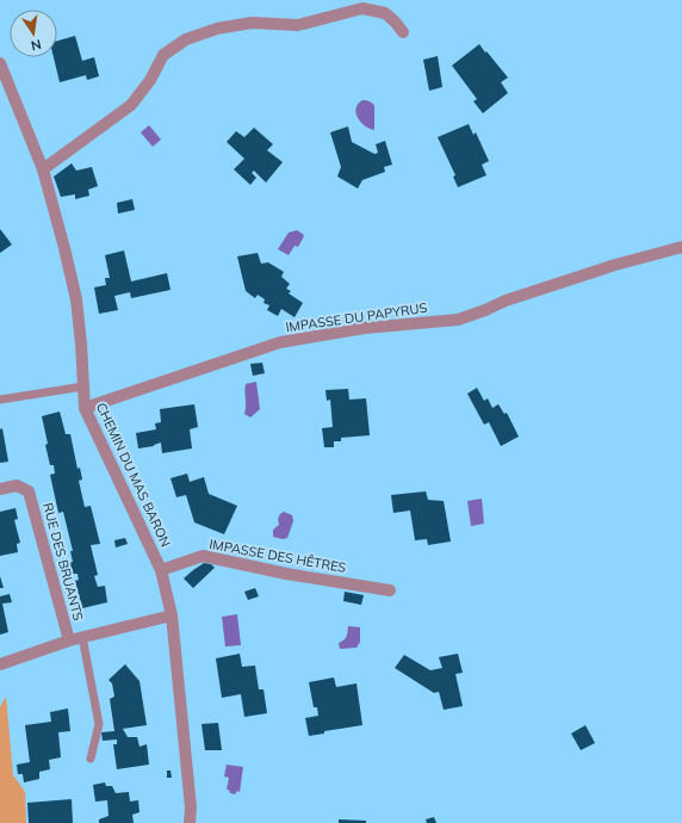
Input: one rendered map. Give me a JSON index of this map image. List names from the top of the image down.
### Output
{
  "streets": {
    "street": [
      "IMPASSE DU PAPYRUS",
      "CHEMIN DU MAS BARON",
      "IMPASSE DES HÊTRES",
      "RUE DES BRUANTS"
    ]
  },
  "crossings": [
    ["IMPASSE DU PAPYRUS", "CHEMIN DU MAS BARON"],
    ["CHEMIN DU MAS BARON", "IMPASSE DES HÊTRES"]
  ],
  "north": "bottom"
}
